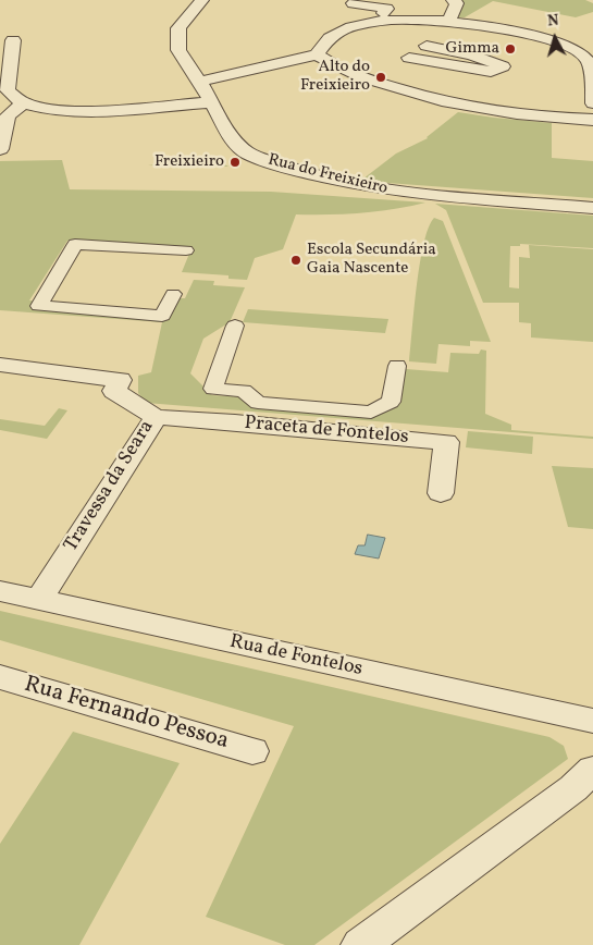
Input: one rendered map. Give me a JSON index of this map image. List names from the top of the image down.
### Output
{
  "streets": {
    "street": [
      "Rua do Freixieiro",
      "Praceta de Fontelos",
      "Travessa da Seara",
      "Rua de Fontelos",
      "Rua Fernando Pessoa"
    ]
  },
  "crossings": [
    ["Praceta de Fontelos", "Travessa da Seara"],
    ["Travessa da Seara", "Rua de Fontelos"]
  ],
  "places": [
    "Gimma",
    "Alto do Freixieiro",
    "Freixieiro",
    "Escola Secundária Gaia Nascente"
  ],
  "north": "top"
}
